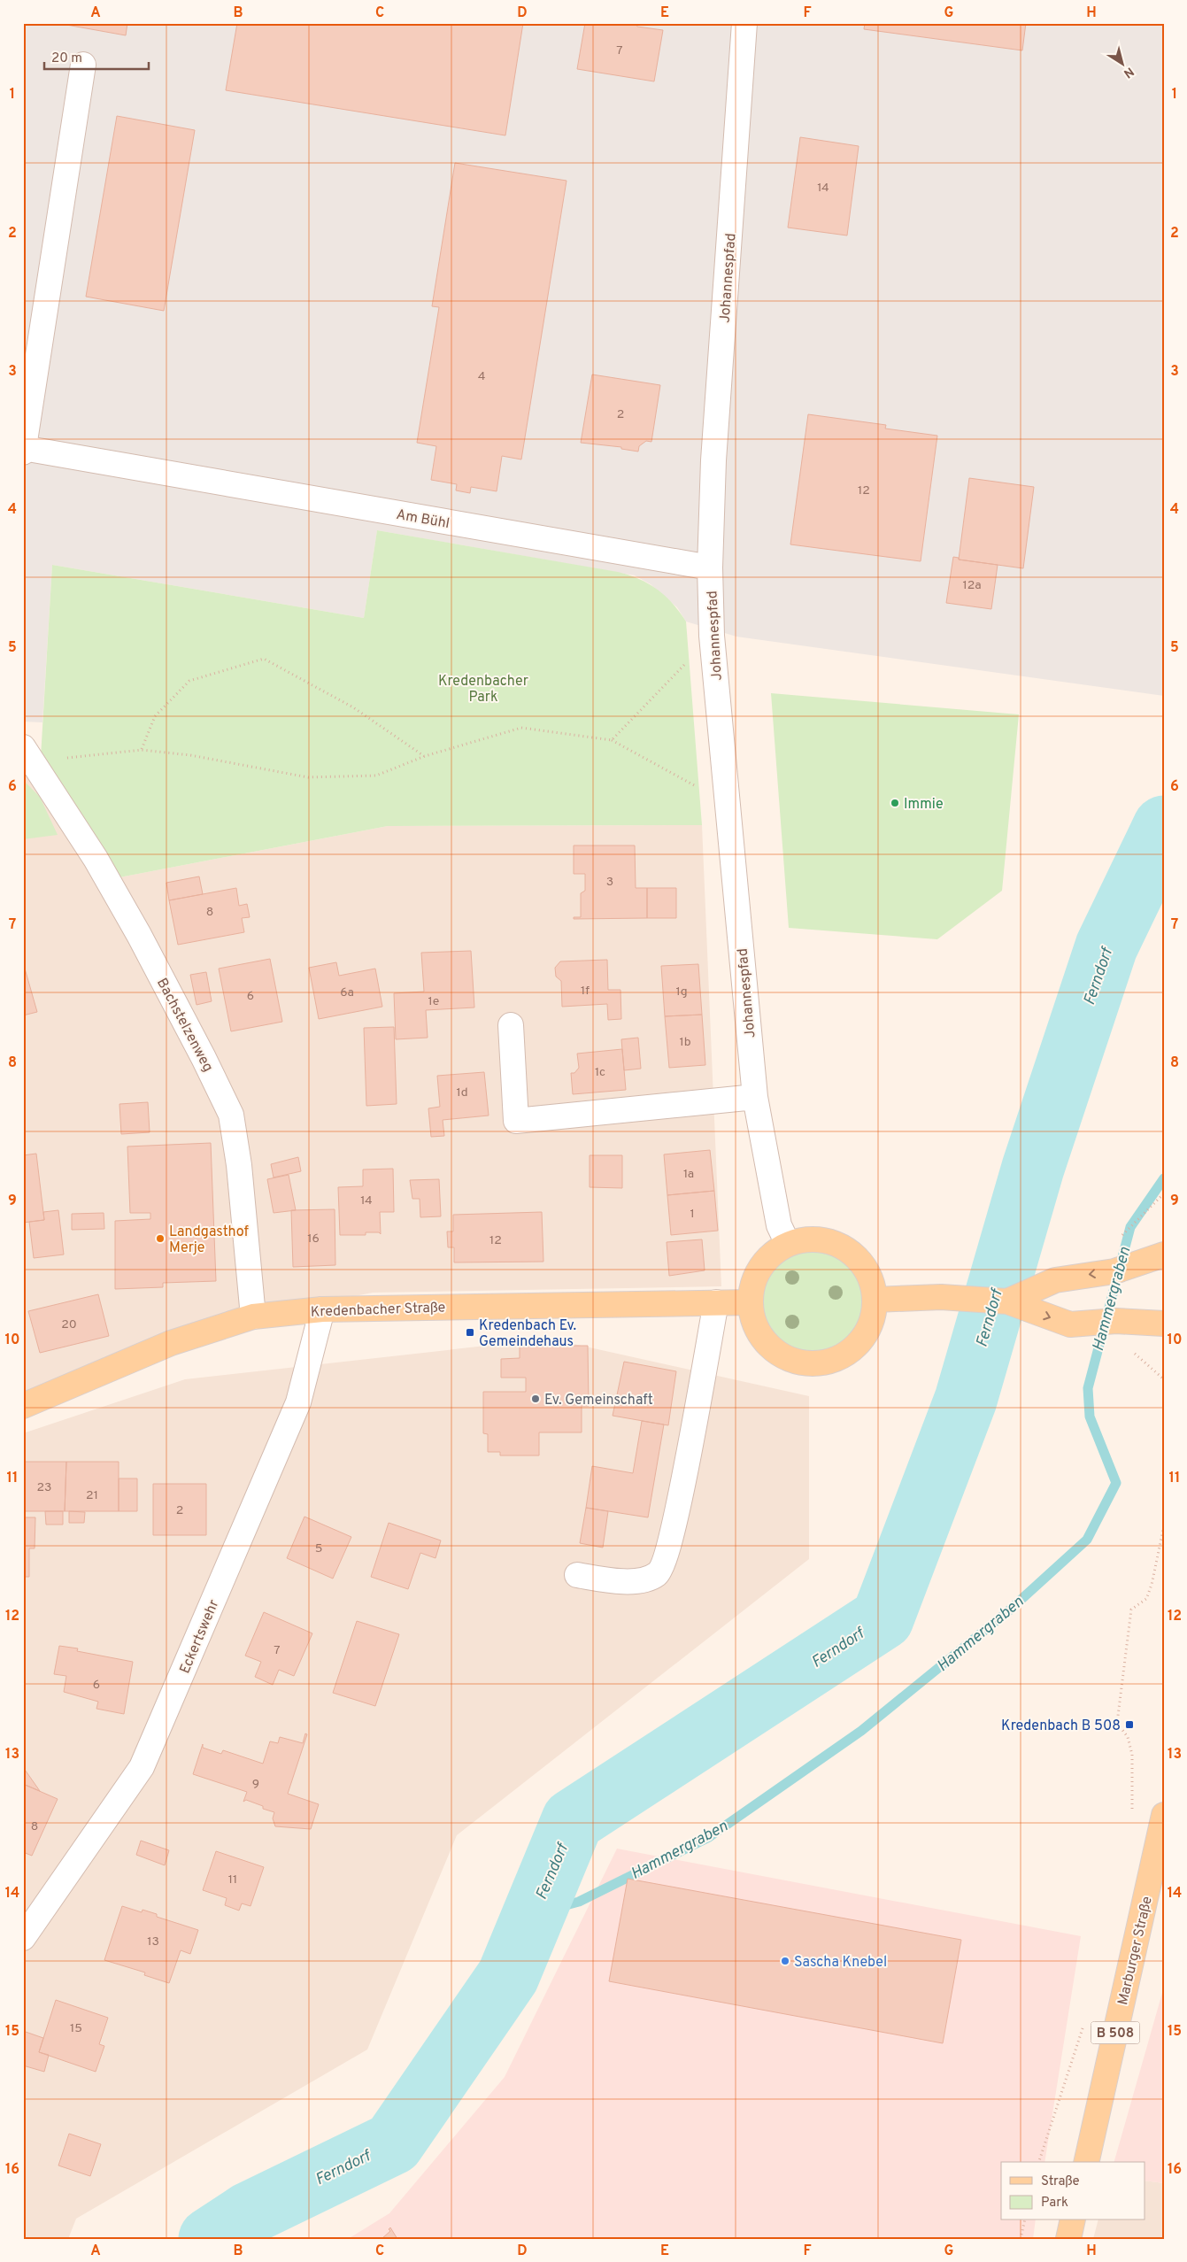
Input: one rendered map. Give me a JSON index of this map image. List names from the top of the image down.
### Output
{
  "streets": {
    "main road": ["Kredenbacher Straße", "Marburger Straße", "B 508"],
    "street": [
      "Johannespfad",
      "Am Bühl",
      "Bachstelzenweg",
      "Eckertswehr"
    ]
  },
  "crossings": [
    ["Johannespfad", "Am Bühl"],
    ["Johannespfad", "Kredenbacher Straße"],
    ["Bachstelzenweg", "Kredenbacher Straße"],
    ["Kredenbacher Straße", "Eckertswehr"]
  ],
  "water": ["Ferndorf", "Hammergraben"],
  "parks": ["Kredenbacher Park"],
  "places": {
    "other": [
      "Immie",
      "Landgasthof Merje",
      "Ev. Gemeinschaft",
      "Sascha Knebel"
    ],
    "transit": ["Kredenbach Ev. Gemeindehaus", "Kredenbach B 508"]
  },
  "house_numbers": [
    "7",
    "14",
    "4",
    "2",
    "12",
    "12a",
    "3",
    "8",
    "1f",
    "1g",
    "6a",
    "6",
    "1e",
    "1b",
    "1c",
    "1d",
    "1a",
    "14",
    "1",
    "16",
    "12",
    "20",
    "23",
    "21",
    "2",
    "5",
    "7",
    "6",
    "9",
    "8",
    "11",
    "13",
    "15"
  ],
  "legend": ["Straße", "Park"],
  "scale_bar": "20 m",
  "north": "bottom right",
  "grid": {
    "columns": [
      "A",
      "B",
      "C",
      "D",
      "E",
      "F",
      "G",
      "H"
    ],
    "rows": [
      "1",
      "2",
      "3",
      "4",
      "5",
      "6",
      "7",
      "8",
      "9",
      "10",
      "11",
      "12",
      "13",
      "14",
      "15",
      "16"
    ]
  }
}
